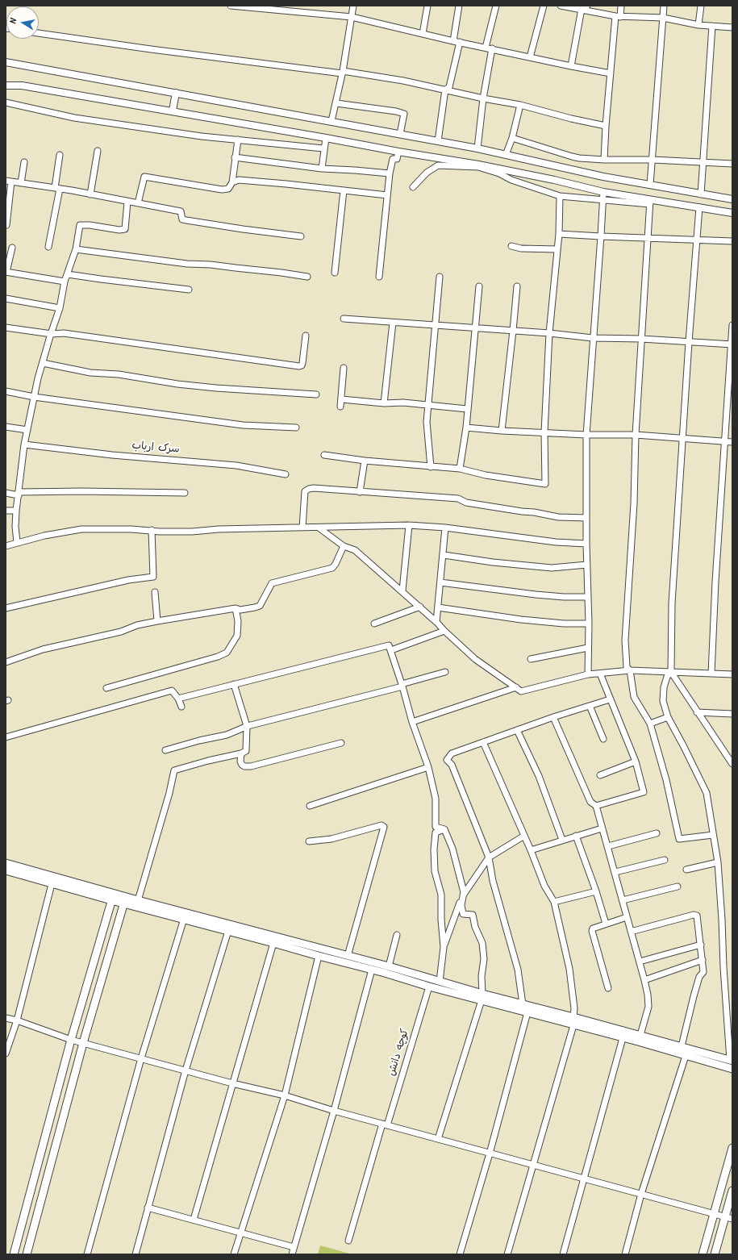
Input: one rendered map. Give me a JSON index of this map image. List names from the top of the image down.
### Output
{
  "streets": {
    "street": ["سرک ارباب", "کوچه دانش"]
  },
  "north": "left"
}
